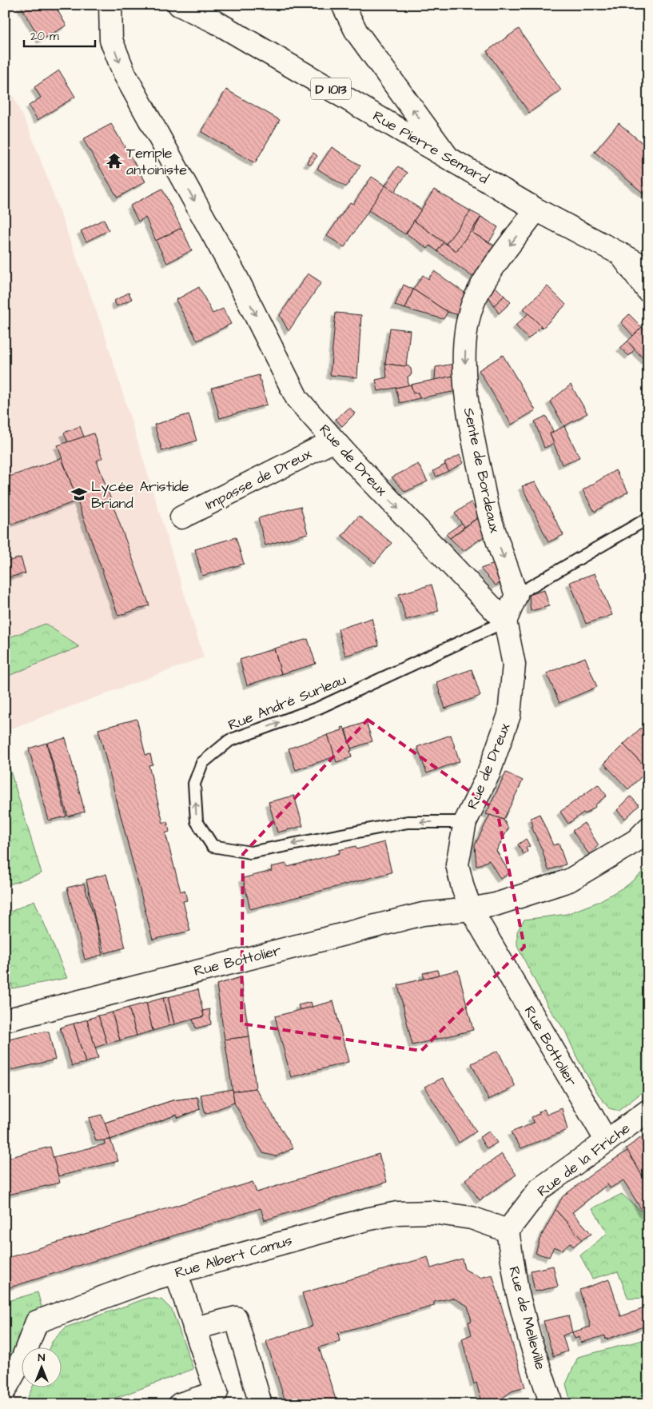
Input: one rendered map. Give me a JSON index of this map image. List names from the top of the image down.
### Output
{
  "streets": {
    "street": [
      "D 1013",
      "Rue Pierre Semard",
      "Rue de Dreux",
      "Sente de Bordeaux",
      "Impasse de Dreux",
      "Rue Bottolier",
      "Rue de la Friche",
      "Rue Albert Camus",
      "Rue de Melleville"
    ],
    "lane": ["Rue André Surleau"]
  },
  "crossings": [
    ["Rue Pierre Semard", "Sente de Bordeaux"],
    ["Rue de Dreux", "Impasse de Dreux"],
    ["Rue de Dreux", "Rue André Surleau"],
    ["Rue de Dreux", "Rue Bottolier"],
    ["Rue Bottolier", "Rue de la Friche"],
    ["Rue de la Friche", "Rue Albert Camus"],
    ["Rue de la Friche", "Rue de Melleville"],
    ["Rue Albert Camus", "Rue de Melleville"]
  ],
  "one_way": ["Rue de Dreux", "Sente de Bordeaux"],
  "places": {
    "temple": ["Temple antoiniste"],
    "school or university": ["Lycée Aristide Briand"]
  },
  "scale_bar": "20 m",
  "north": "top"
}
